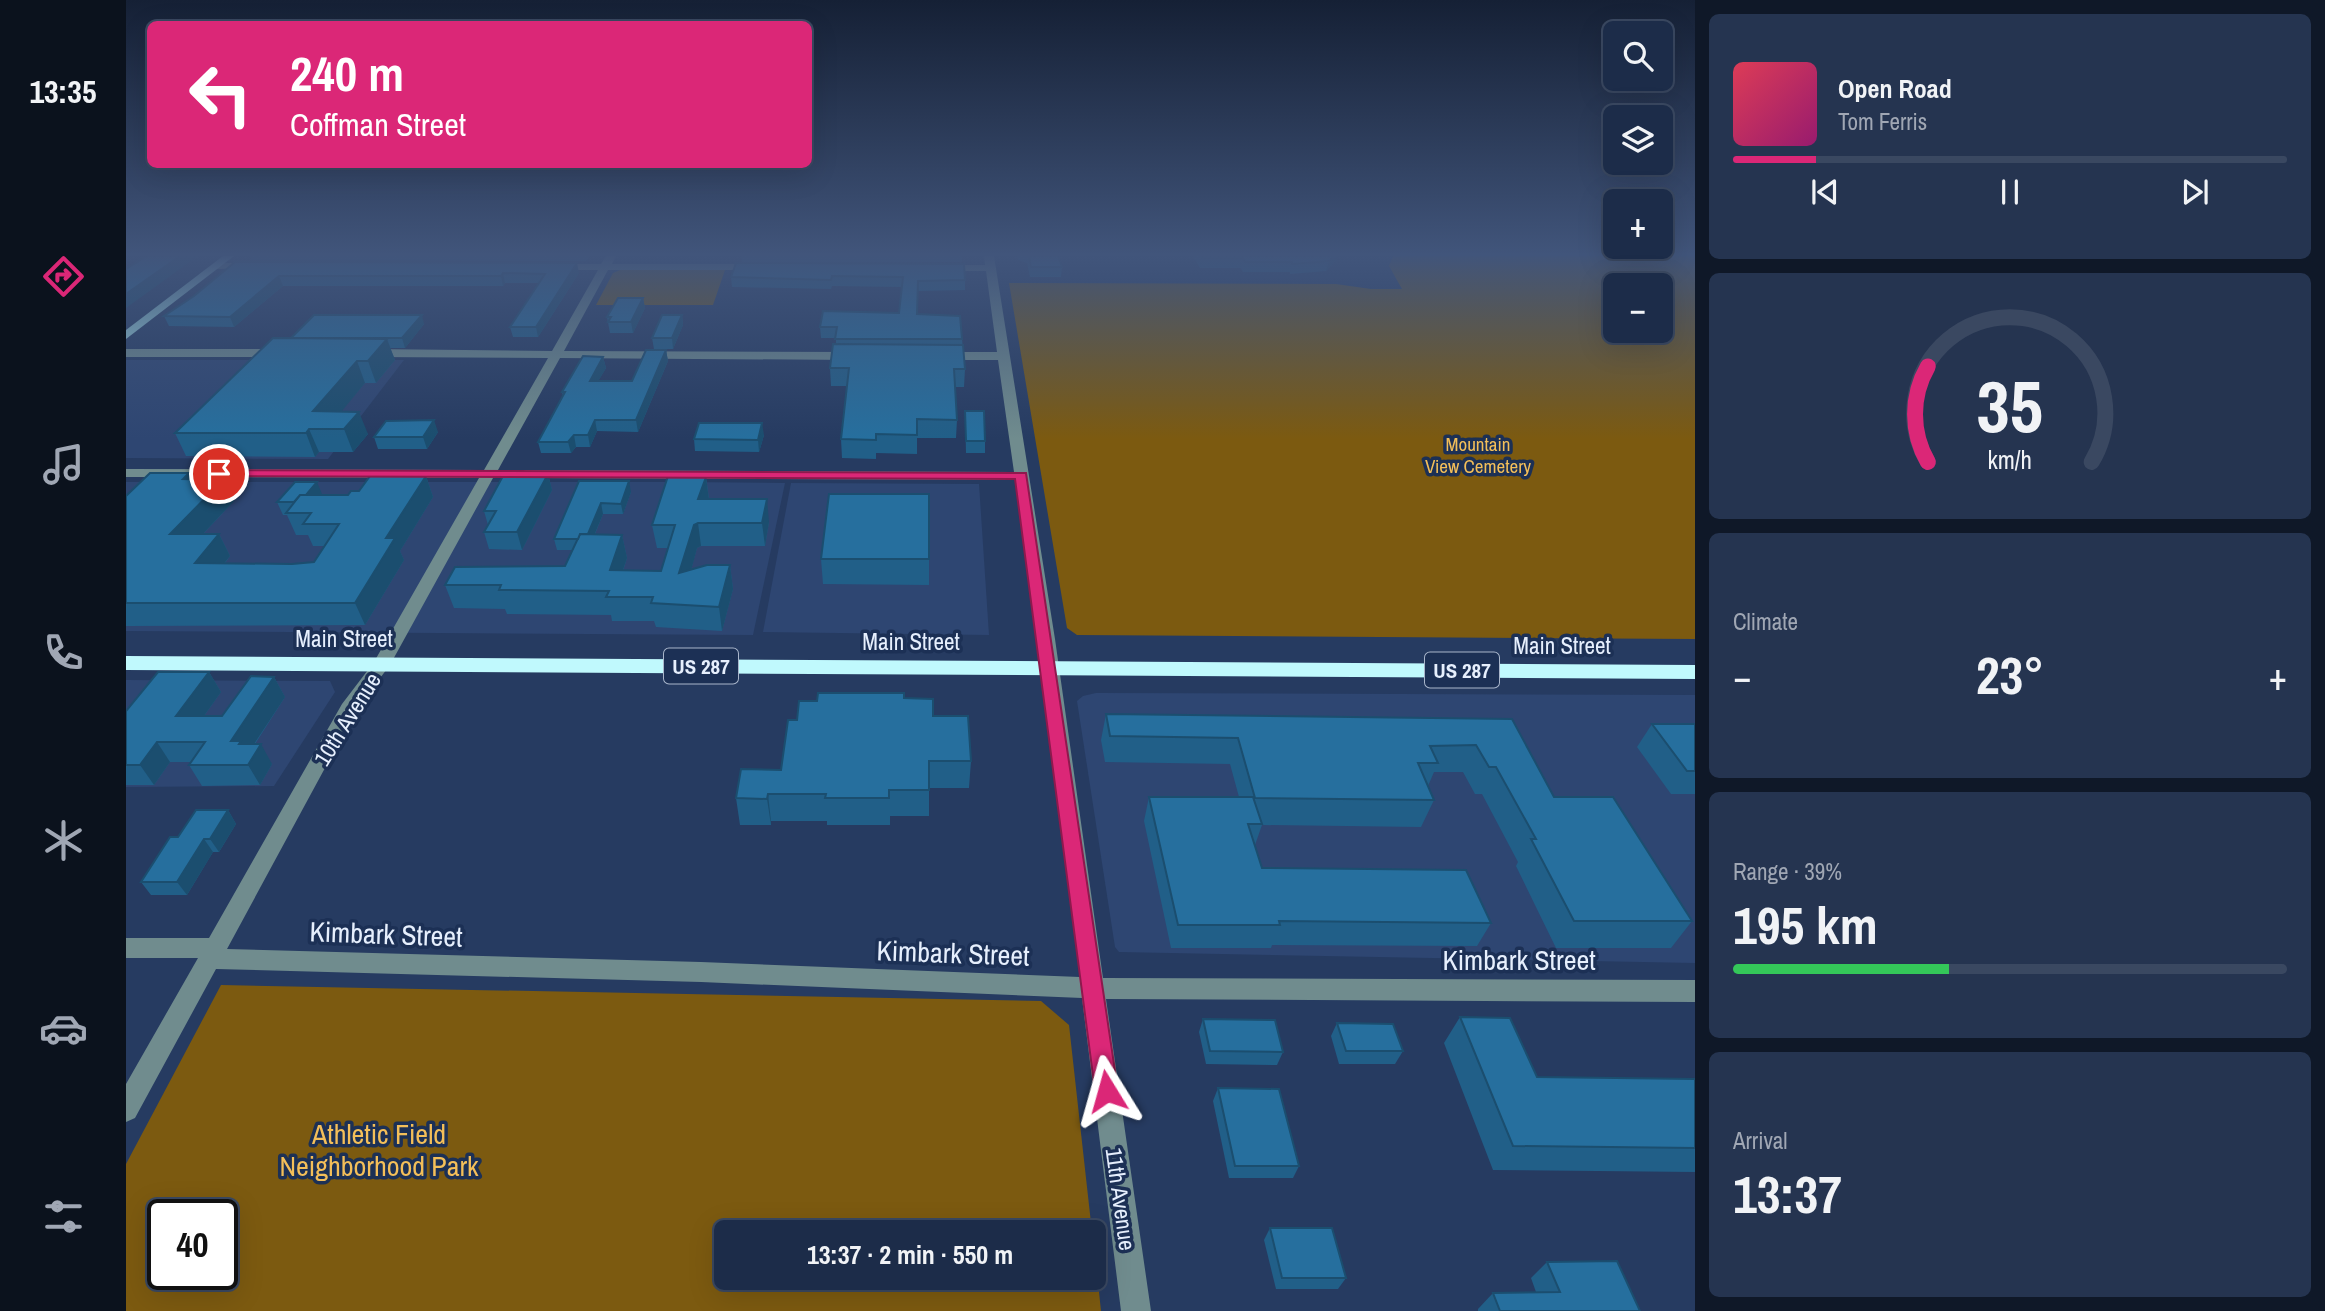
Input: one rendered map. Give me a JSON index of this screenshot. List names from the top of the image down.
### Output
{
  "streets": {
    "highway": ["Main Street", "US 287"],
    "street": ["10th Avenue", "Kimbark Street", "11th Avenue"]
  },
  "crossings": [
    ["Main Street", "10th Avenue"],
    ["Main Street", "11th Avenue"],
    ["10th Avenue", "Kimbark Street"],
    ["Kimbark Street", "11th Avenue"]
  ],
  "parks": ["Mountain View Cemetery", "Athletic Field Neighborhood Park"],
  "page": {
    "tabs": "13:35",
    "map_buttons": ["+", "−"],
    "turn": ["240 m", "Coffman Street"],
    "song": ["Open Road", "Tom Ferris"],
    "tile": [
      "Climate",
      ["Range · 39%", "195 km"],
      ["Arrival", "13:37"]
    ],
    "heat": ["−", "23°", "+"],
    "limit": "40",
    "trip": "13:37 · 2 min · 550 m",
    "gauge": ["35", "km/h"]
  }
}
